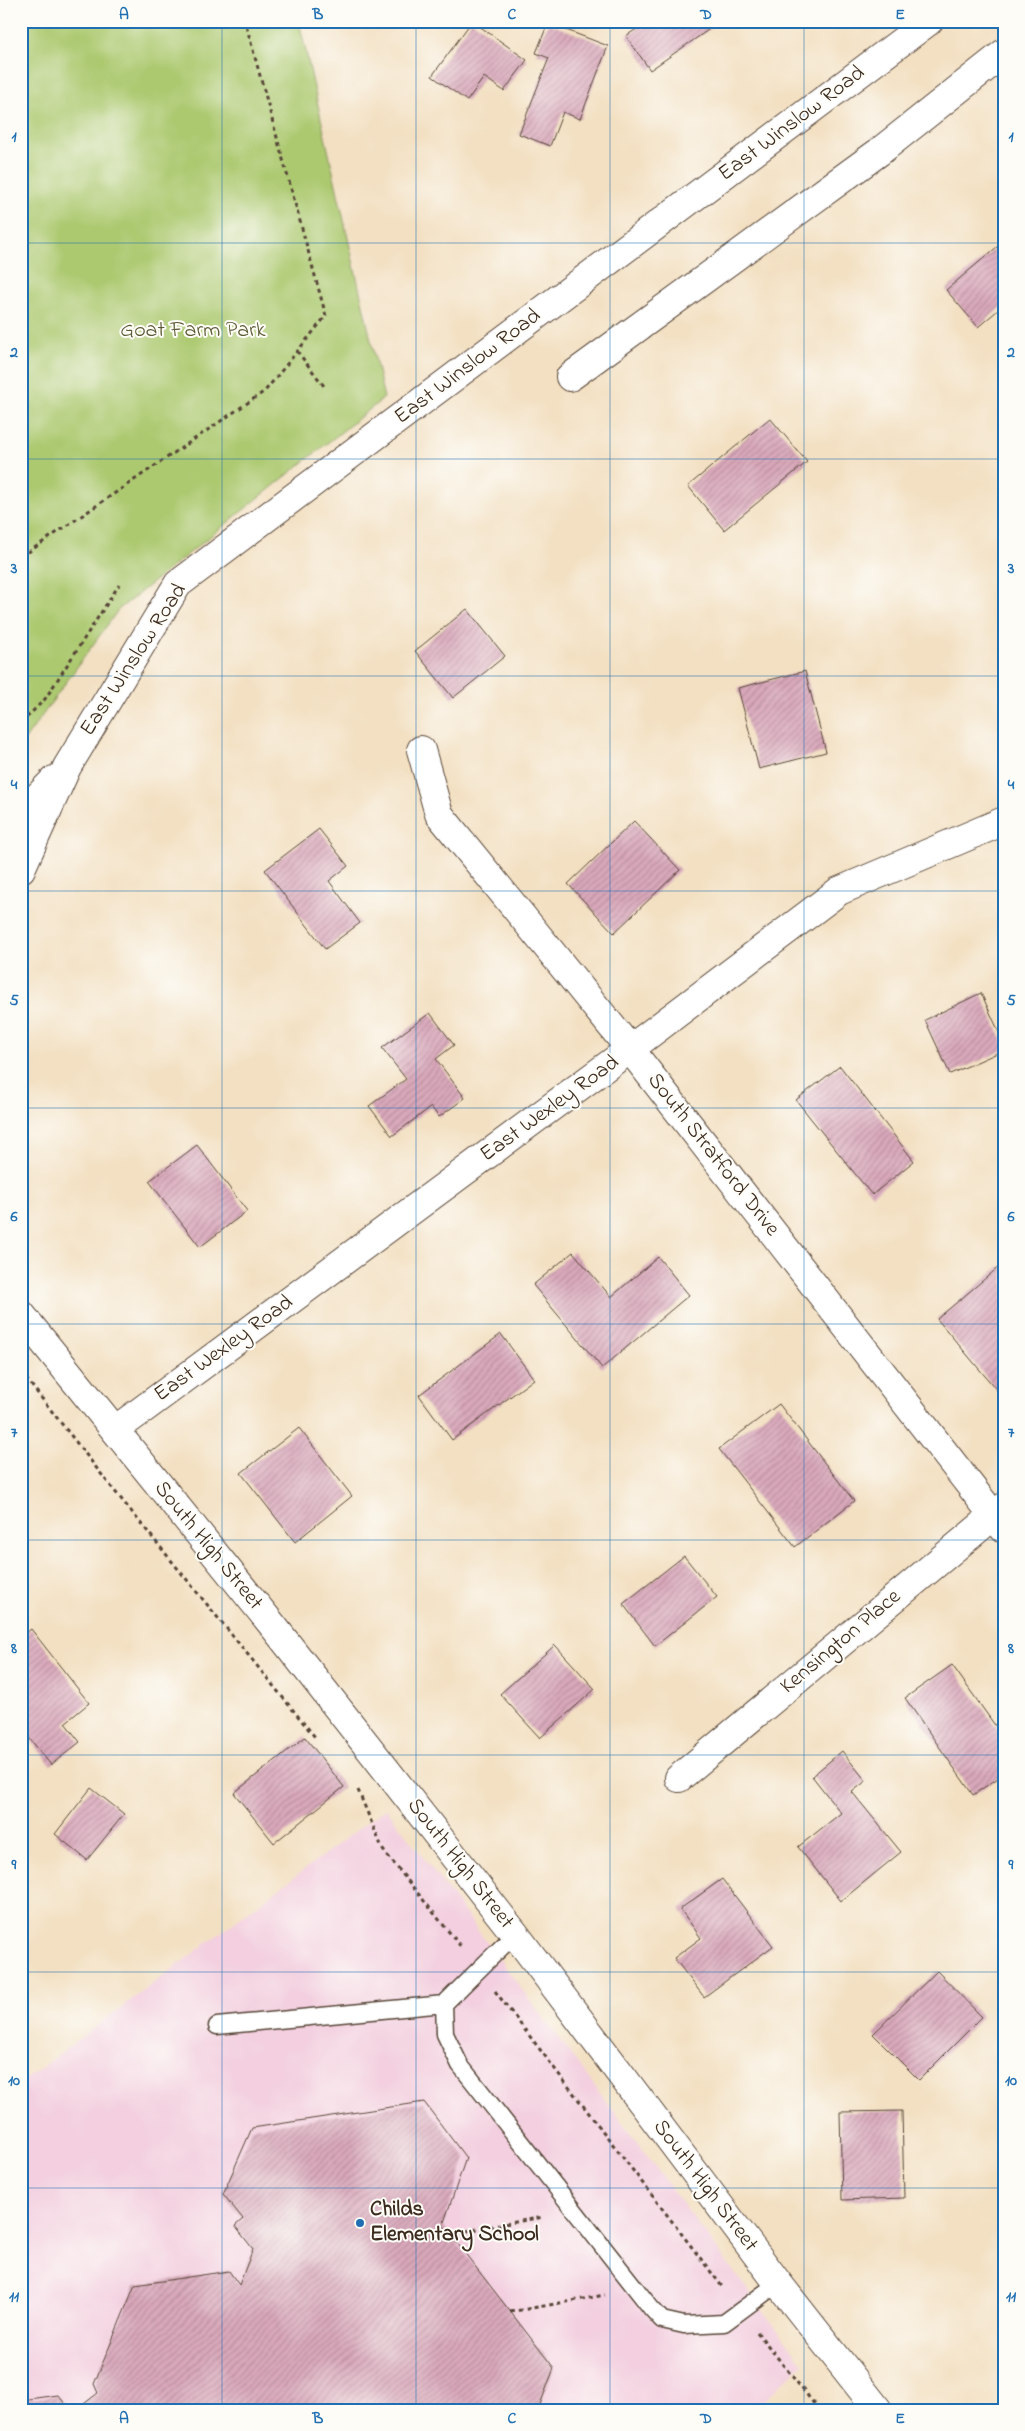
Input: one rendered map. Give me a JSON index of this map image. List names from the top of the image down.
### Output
{
  "streets": {
    "street": [
      "East Winslow Road",
      "East Wexley Road",
      "South Stratford Drive",
      "South High Street",
      "Kensington Place"
    ]
  },
  "crossings": [
    ["East Wexley Road", "South Stratford Drive"],
    ["East Wexley Road", "South High Street"],
    ["South Stratford Drive", "Kensington Place"]
  ],
  "parks": ["Goat Farm Park"],
  "places": ["Childs Elementary School"],
  "grid": {
    "columns": [
      "A",
      "B",
      "C",
      "D",
      "E"
    ],
    "rows": [
      "1",
      "2",
      "3",
      "4",
      "5",
      "6",
      "7",
      "8",
      "9",
      "10",
      "11"
    ]
  }
}
